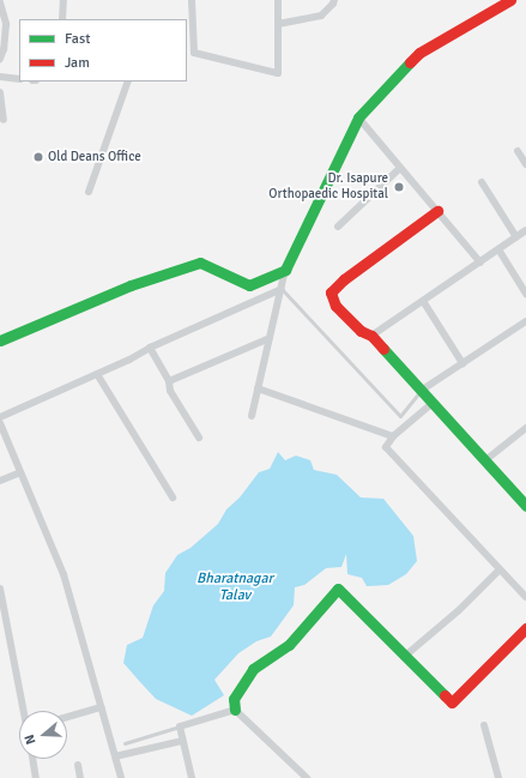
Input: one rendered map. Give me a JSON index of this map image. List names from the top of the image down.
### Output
{
  "water": ["Bharatnagar Talav"],
  "places": ["Old Deans Office", "Dr. Isapure Orthopaedic Hospital"],
  "legend": ["Fast", "Jam"],
  "north": "left"
}
